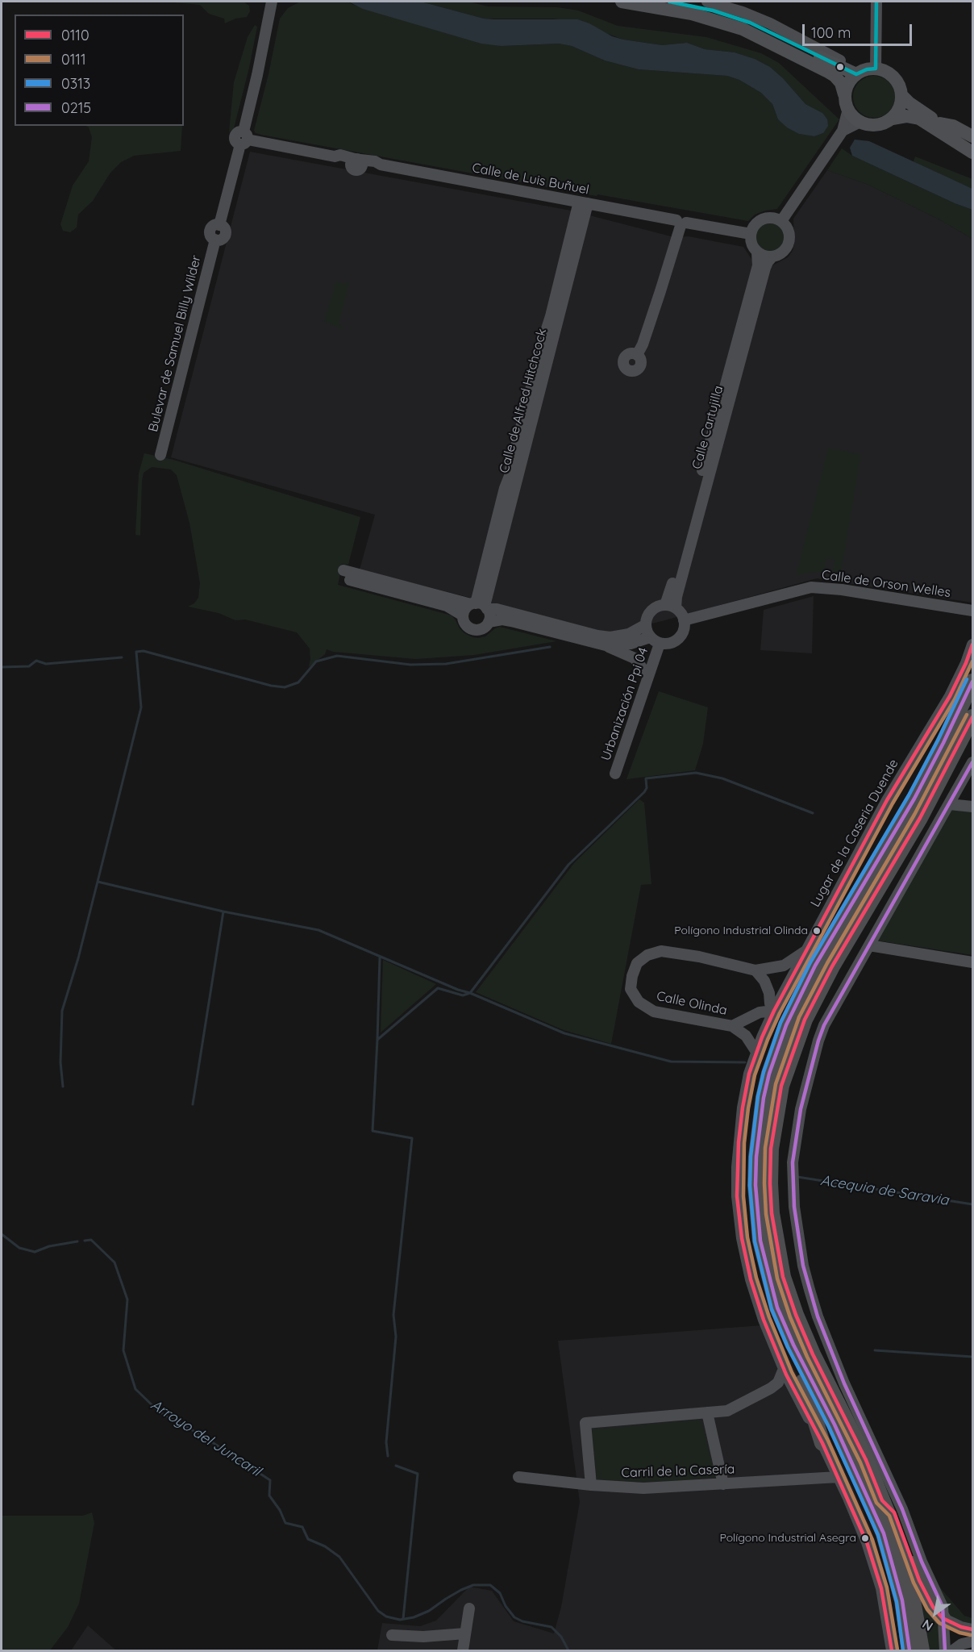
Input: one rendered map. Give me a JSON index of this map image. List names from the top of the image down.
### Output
{
  "streets": {
    "street": [
      "Calle de Luis Buñuel",
      "Bulevar de Samuel Billy Wilder",
      "Calle de Alfred Hitchcock",
      "Calle Cartujilla",
      "Calle de Orson Welles",
      "Urbanización Ppi 04",
      "Lugar de la Caseria Duende",
      "Calle Olinda",
      "Carril de la Casería"
    ]
  },
  "crossings": [
    ["Calle de Luis Buñuel", "Bulevar de Samuel Billy Wilder"],
    ["Calle de Luis Buñuel", "Calle de Alfred Hitchcock"],
    ["Calle de Luis Buñuel", "Calle Cartujilla"],
    ["Calle Cartujilla", "Calle de Orson Welles"],
    ["Calle Cartujilla", "Urbanización Ppi 04"],
    ["Calle de Orson Welles", "Urbanización Ppi 04"],
    ["Lugar de la Caseria Duende", "Calle Olinda"],
    ["Lugar de la Caseria Duende", "Carril de la Casería"]
  ],
  "water": ["Acequia de Saravia", "Arroyo del Juncaril"],
  "places": ["Polígono Industrial Olinda", "Polígono Industrial Asegra"],
  "lines": [
    "transit line 0110",
    "transit line 0111",
    "transit line 0313",
    "transit line 0215"
  ],
  "legend": [
    "0110",
    "0111",
    "0313",
    "0215"
  ],
  "scale_bar": "100 m",
  "north": "bottom left"
}
